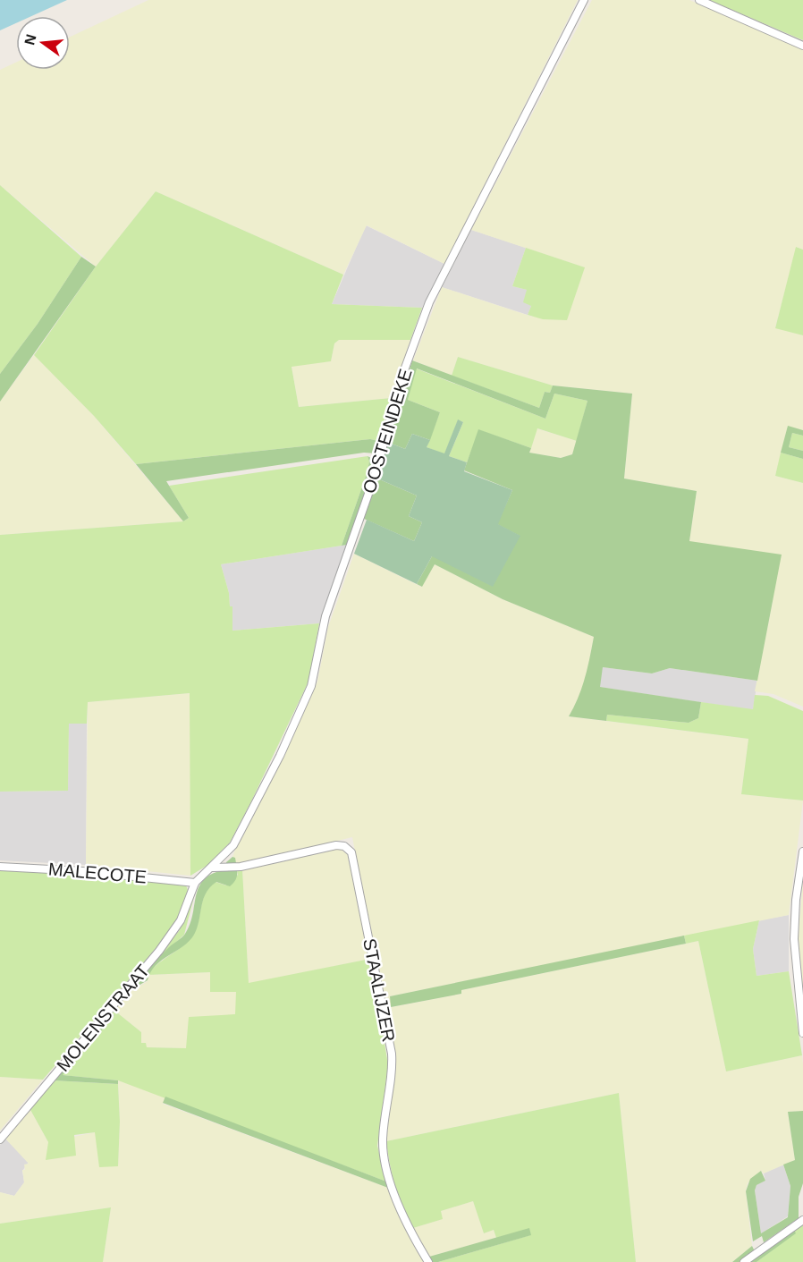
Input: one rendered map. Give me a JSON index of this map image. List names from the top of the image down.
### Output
{
  "streets": {
    "street": [
      "OOSTEINDEKE",
      "MALECOTE",
      "STAALIJZER",
      "MOLENSTRAAT"
    ]
  },
  "crossings": [
    ["OOSTEINDEKE", "MALECOTE"],
    ["OOSTEINDEKE", "STAALIJZER"],
    ["OOSTEINDEKE", "MOLENSTRAAT"],
    ["MALECOTE", "MOLENSTRAAT"]
  ],
  "north": "left"
}
